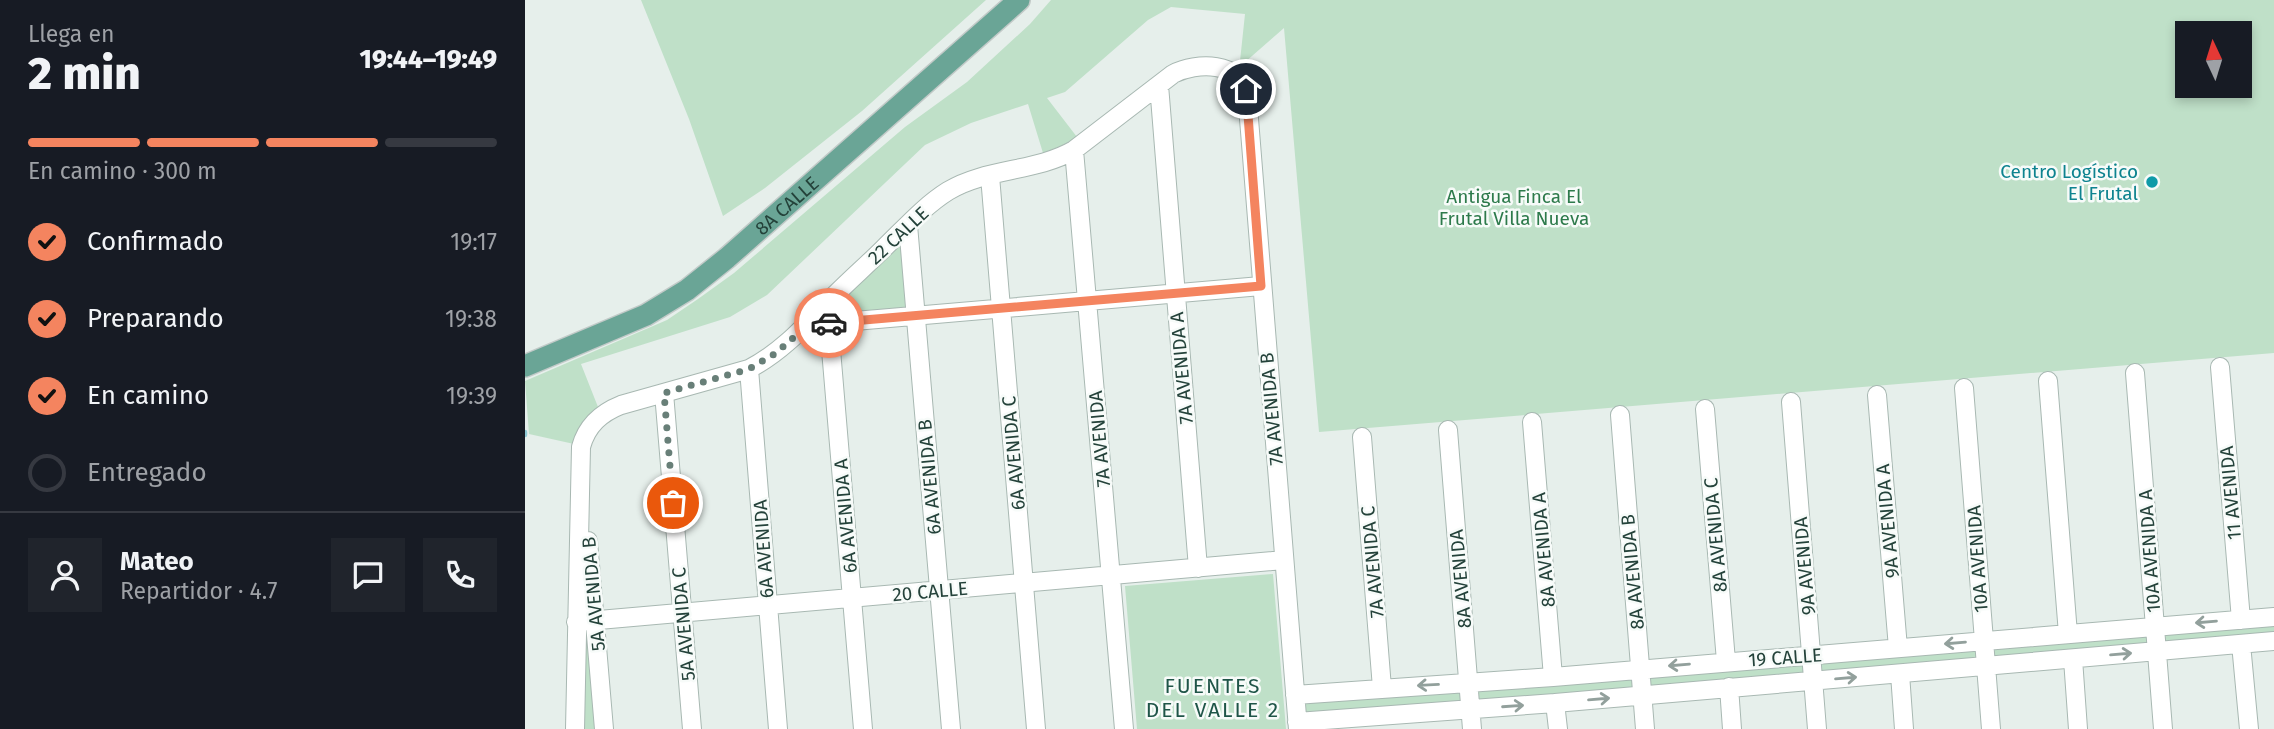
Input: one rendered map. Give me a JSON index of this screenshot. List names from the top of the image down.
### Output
{
  "streets": {
    "main road": ["8A CALLE"],
    "street": [
      "22 CALLE",
      "7A AVENIDA A",
      "7A AVENIDA B",
      "7A AVENIDA",
      "6A AVENIDA C",
      "6A AVENIDA B",
      "11 AVENIDA",
      "6A AVENIDA A",
      "9A AVENIDA A",
      "8A AVENIDA C",
      "6A AVENIDA",
      "8A AVENIDA A",
      "10A AVENIDA A",
      "10A AVENIDA",
      "7A AVENIDA C",
      "9A AVENIDA",
      "8A AVENIDA B",
      "8A AVENIDA",
      "20 CALLE",
      "5A AVENIDA B",
      "5A AVENIDA C",
      "19 CALLE"
    ]
  },
  "crossings": [
    ["22 CALLE", "7A AVENIDA A"],
    ["22 CALLE", "7A AVENIDA B"],
    ["22 CALLE", "7A AVENIDA"],
    ["22 CALLE", "6A AVENIDA C"],
    ["22 CALLE", "6A AVENIDA B"],
    ["22 CALLE", "6A AVENIDA A"],
    ["22 CALLE", "6A AVENIDA"],
    ["22 CALLE", "5A AVENIDA B"],
    ["22 CALLE", "5A AVENIDA C"],
    ["7A AVENIDA A", "20 CALLE"],
    ["7A AVENIDA B", "20 CALLE"],
    ["7A AVENIDA B", "19 CALLE"],
    ["7A AVENIDA", "20 CALLE"],
    ["6A AVENIDA C", "20 CALLE"],
    ["6A AVENIDA B", "20 CALLE"],
    ["11 AVENIDA", "19 CALLE"],
    ["6A AVENIDA A", "20 CALLE"],
    ["9A AVENIDA A", "19 CALLE"],
    ["8A AVENIDA C", "19 CALLE"],
    ["6A AVENIDA", "20 CALLE"],
    ["8A AVENIDA A", "19 CALLE"],
    ["10A AVENIDA A", "19 CALLE"],
    ["10A AVENIDA", "19 CALLE"],
    ["7A AVENIDA C", "19 CALLE"],
    ["9A AVENIDA", "19 CALLE"],
    ["8A AVENIDA B", "19 CALLE"],
    ["8A AVENIDA", "19 CALLE"],
    ["20 CALLE", "5A AVENIDA B"],
    ["20 CALLE", "5A AVENIDA C"]
  ],
  "districts": ["FUENTES DEL VALLE 2"],
  "parks": ["Antigua Finca El Frutal Villa Nueva"],
  "places": ["Centro Logístico El Frutal"],
  "north": "top",
  "page": {
    "heading": ["2 min", "Llega en", "19:44–19:49"],
    "panel": ["Mateo", "Repartidor · 4.7"],
    "bar": "En camino · 300 m",
    "list": [
      ["Confirmado", "19:17"],
      ["Preparando", "19:38"],
      ["En camino", "19:39"],
      "Entregado"
    ]
  }
}
